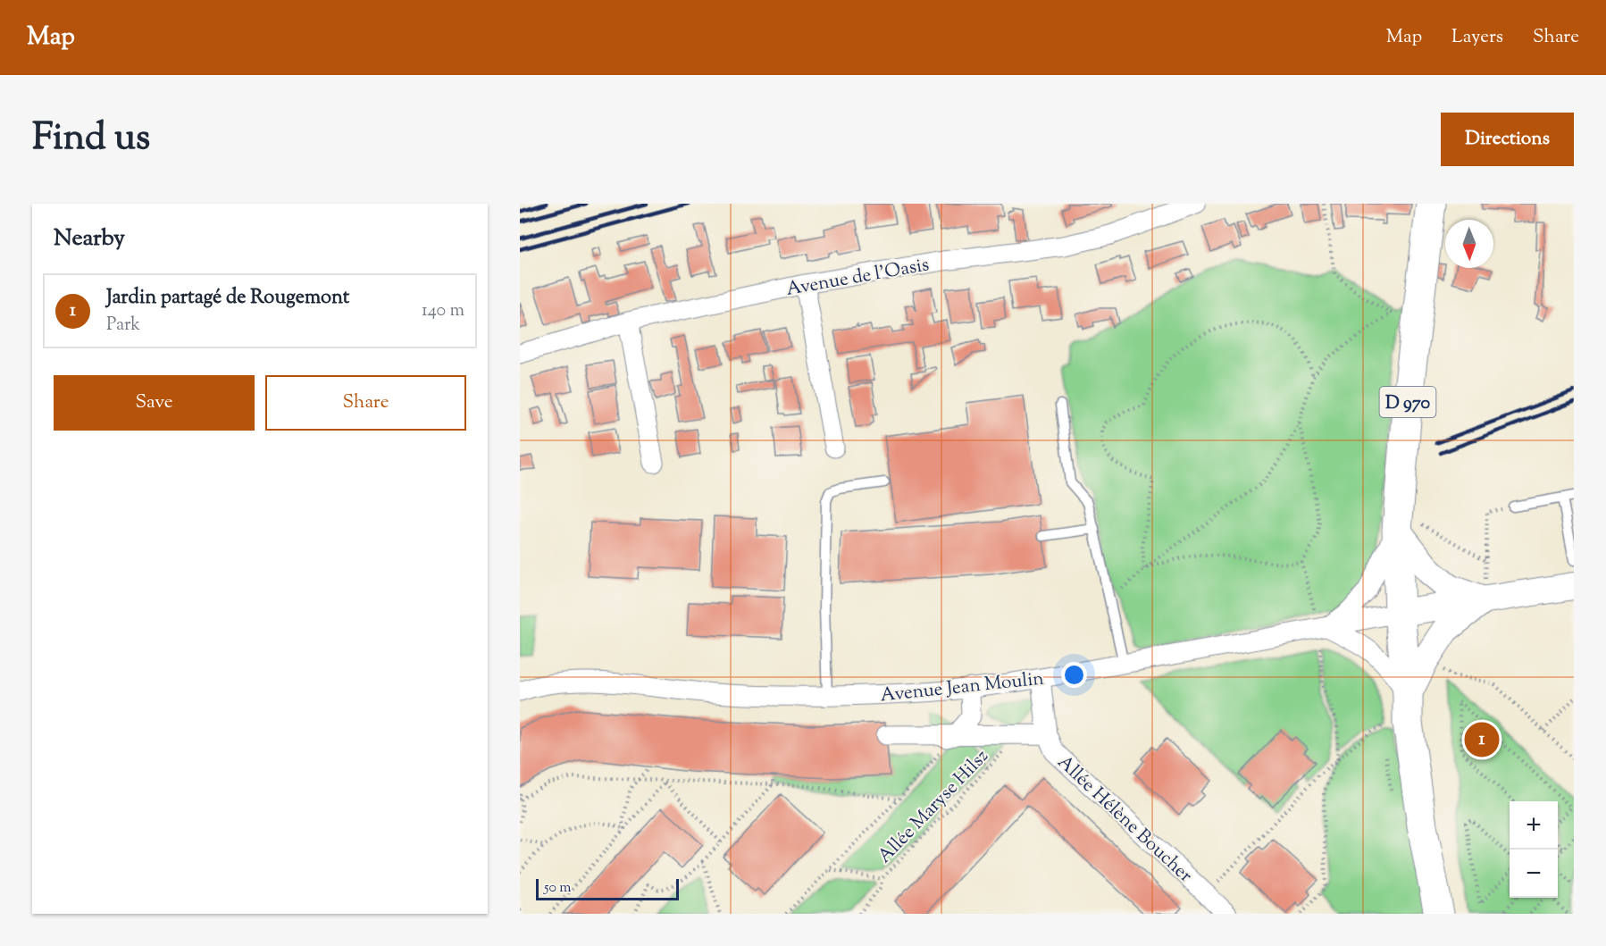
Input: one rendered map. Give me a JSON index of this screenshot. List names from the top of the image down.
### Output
{
  "streets": {
    "main road": ["D 970"],
    "street": ["Avenue de l'Oasis", "Avenue Jean Moulin", "Allée Hélène Boucher"],
    "path": ["Allée Maryse Hilsz"]
  },
  "crossings": [
    ["D 970", "Avenue Jean Moulin"],
    ["Avenue Jean Moulin", "Allée Hélène Boucher"]
  ],
  "scale_bar": "50 m",
  "north": "bottom",
  "page": {
    "header": "Map",
    "nav": ["Map", "Layers", "Share"],
    "title": "Find us",
    "buttons": [
      "Directions",
      ["Save", "Share"]
    ],
    "heading": "Nearby",
    "list": [
      {
        "mark": "1",
        "name": "Jardin partagé de Rougemont",
        "note": "Park",
        "value": "140 m"
      }
    ],
    "pins": "1",
    "map_buttons": ["+", "−"],
    "scale": "50 m"
  }
}
